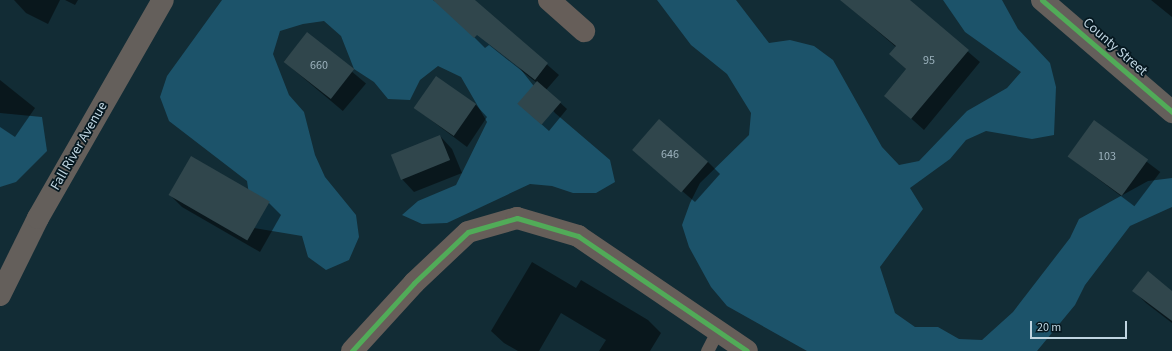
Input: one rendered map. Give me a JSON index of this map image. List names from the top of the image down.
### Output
{
  "streets": {
    "main road": ["County Street", "Fall River Avenue"]
  },
  "house_numbers": [
    "95",
    "660",
    "646",
    "103"
  ],
  "scale_bar": "20 m"
}
